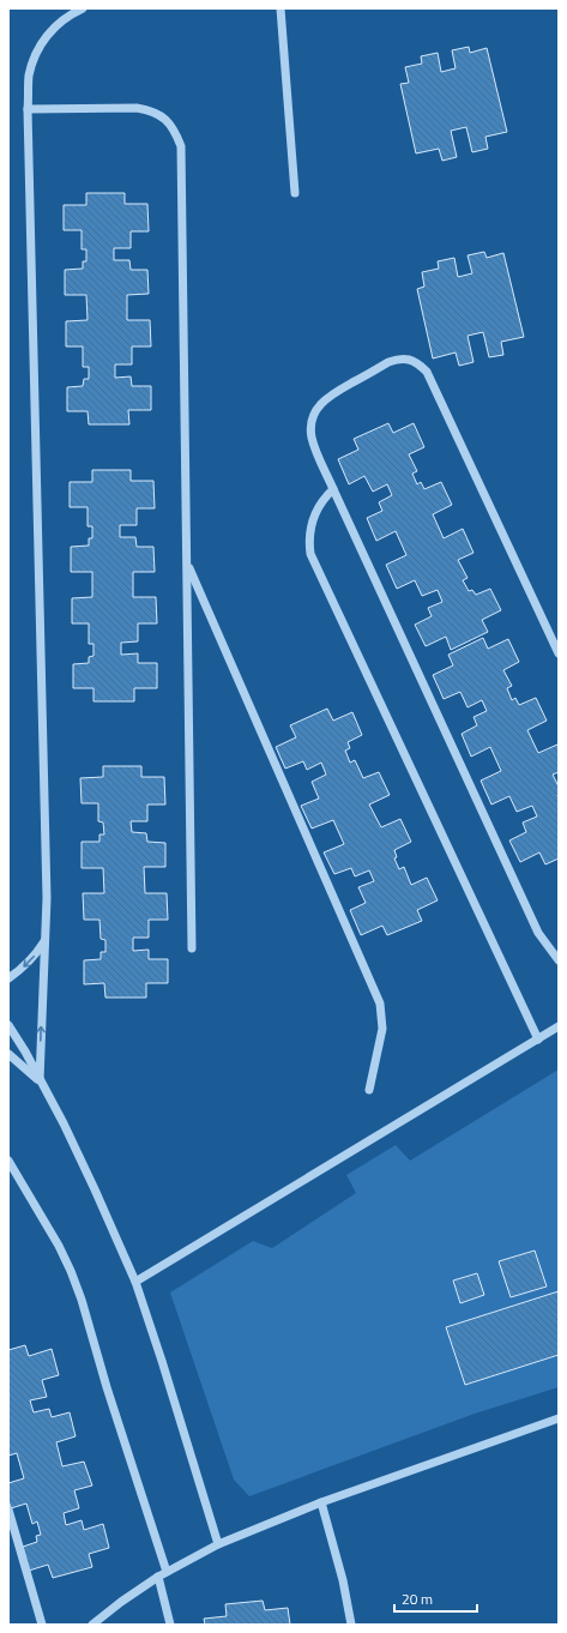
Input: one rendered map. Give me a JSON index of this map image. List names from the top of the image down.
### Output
{
  "scale_bar": "20 m"
}
